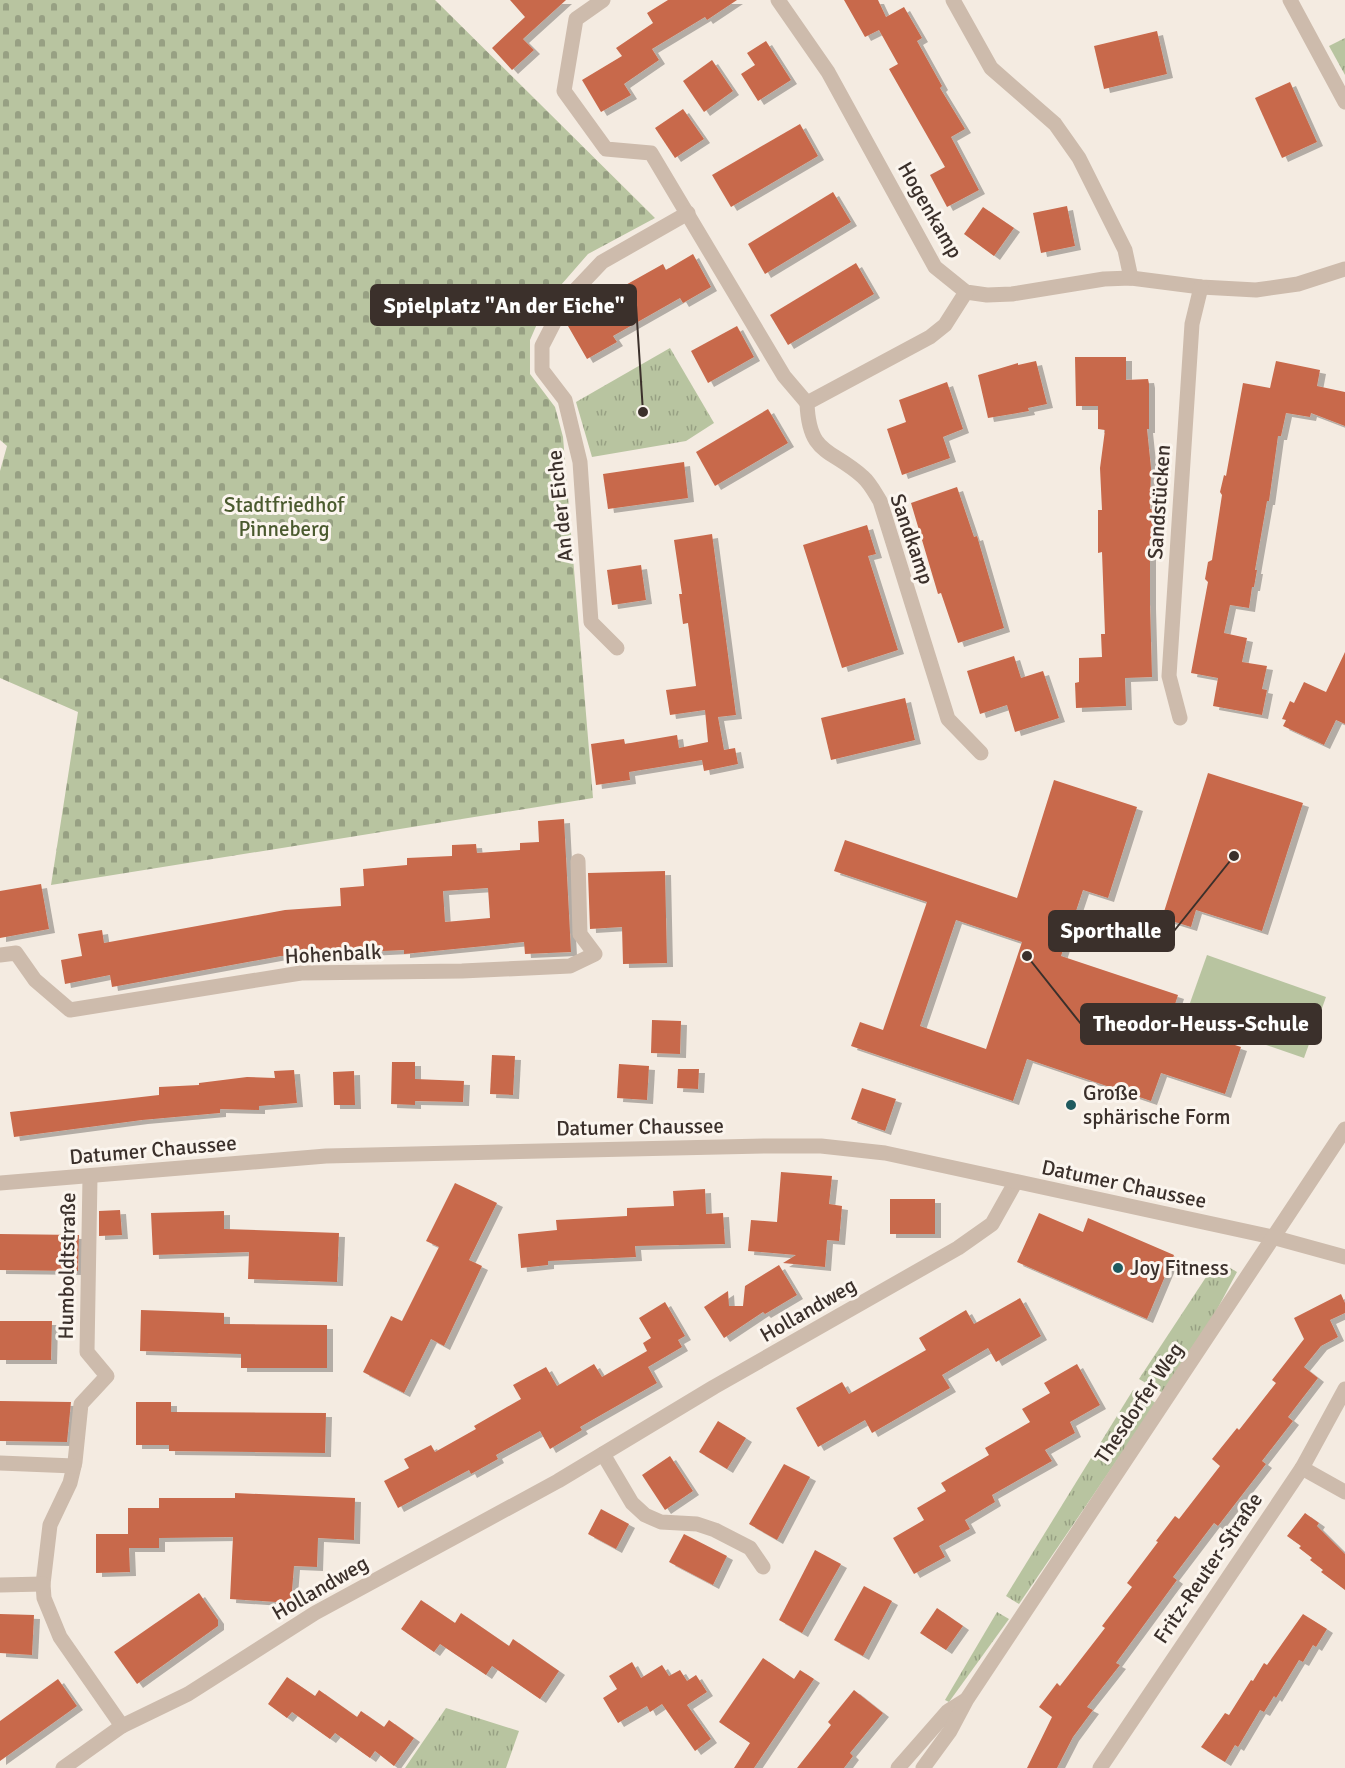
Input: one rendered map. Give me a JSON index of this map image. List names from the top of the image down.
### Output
{
  "streets": {
    "street": [
      "Hogenkamp",
      "Sandstücken",
      "An der Eiche",
      "Sandkamp",
      "Hohenbalk",
      "Datumer Chaussee",
      "Humboldtstraße",
      "Hollandweg",
      "Thesdorfer Weg",
      "Fritz-Reuter-Straße"
    ]
  },
  "crossings": [
    ["Datumer Chaussee", "Humboldtstraße"],
    ["Datumer Chaussee", "Hollandweg"],
    ["Datumer Chaussee", "Thesdorfer Weg"],
    ["Humboldtstraße", "Hollandweg"]
  ],
  "parks": ["Stadtfriedhof Pinneberg"],
  "places": [
    "Spielplatz \"An der Eiche\"",
    "Sporthalle",
    "Theodor-Heuss-Schule",
    "Große sphärische Form",
    "Joy Fitness"
  ]
}
